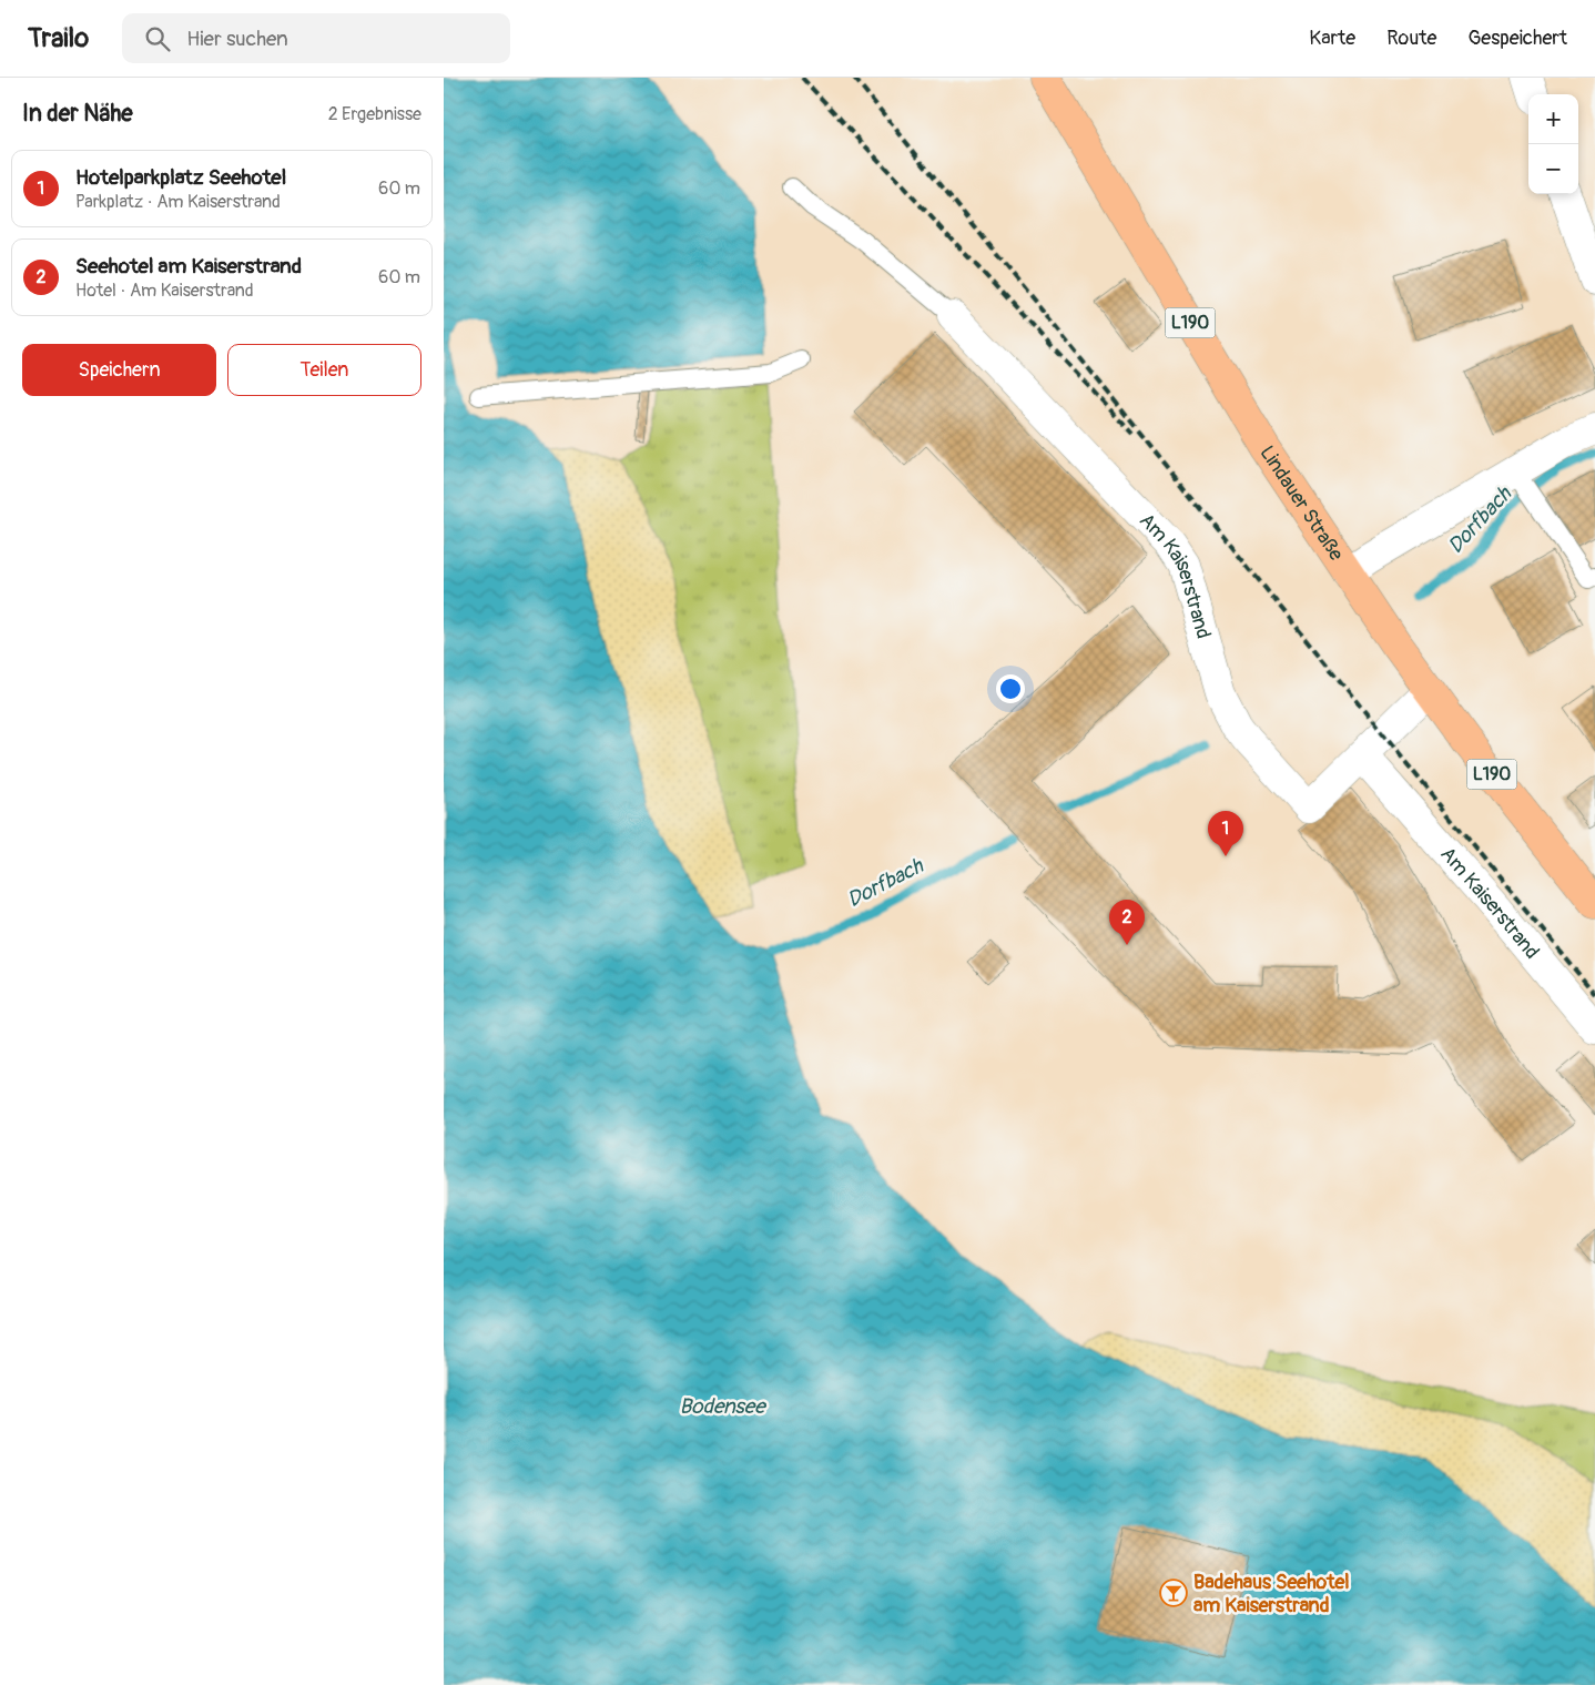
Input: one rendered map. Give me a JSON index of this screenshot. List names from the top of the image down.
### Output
{
  "streets": {
    "main road": ["L190", "Lindauer Straße"],
    "street": ["Am Kaiserstrand"]
  },
  "crossings": [
    ["Lindauer Straße", "Am Kaiserstrand"]
  ],
  "water": ["Dorfbach", "Bodensee"],
  "places": {
    "bar": ["Badehaus Seehotel am Kaiserstrand"]
  },
  "page": {
    "header": "Trailo",
    "search": "Hier suchen",
    "nav": ["Karte", "Route", "Gespeichert"],
    "heading": ["In der Nähe", "2 Ergebnisse"],
    "map_buttons": ["+", "−"],
    "list": [
      {
        "mark": "1",
        "name": "Hotelparkplatz Seehotel",
        "note": "Parkplatz · Am Kaiserstrand",
        "value": "60 m"
      },
      {
        "mark": "2",
        "name": "Seehotel am Kaiserstrand",
        "note": "Hotel · Am Kaiserstrand",
        "value": "60 m"
      }
    ],
    "buttons": ["Speichern", "Teilen"],
    "pins": ["1", "2"]
  }
}
